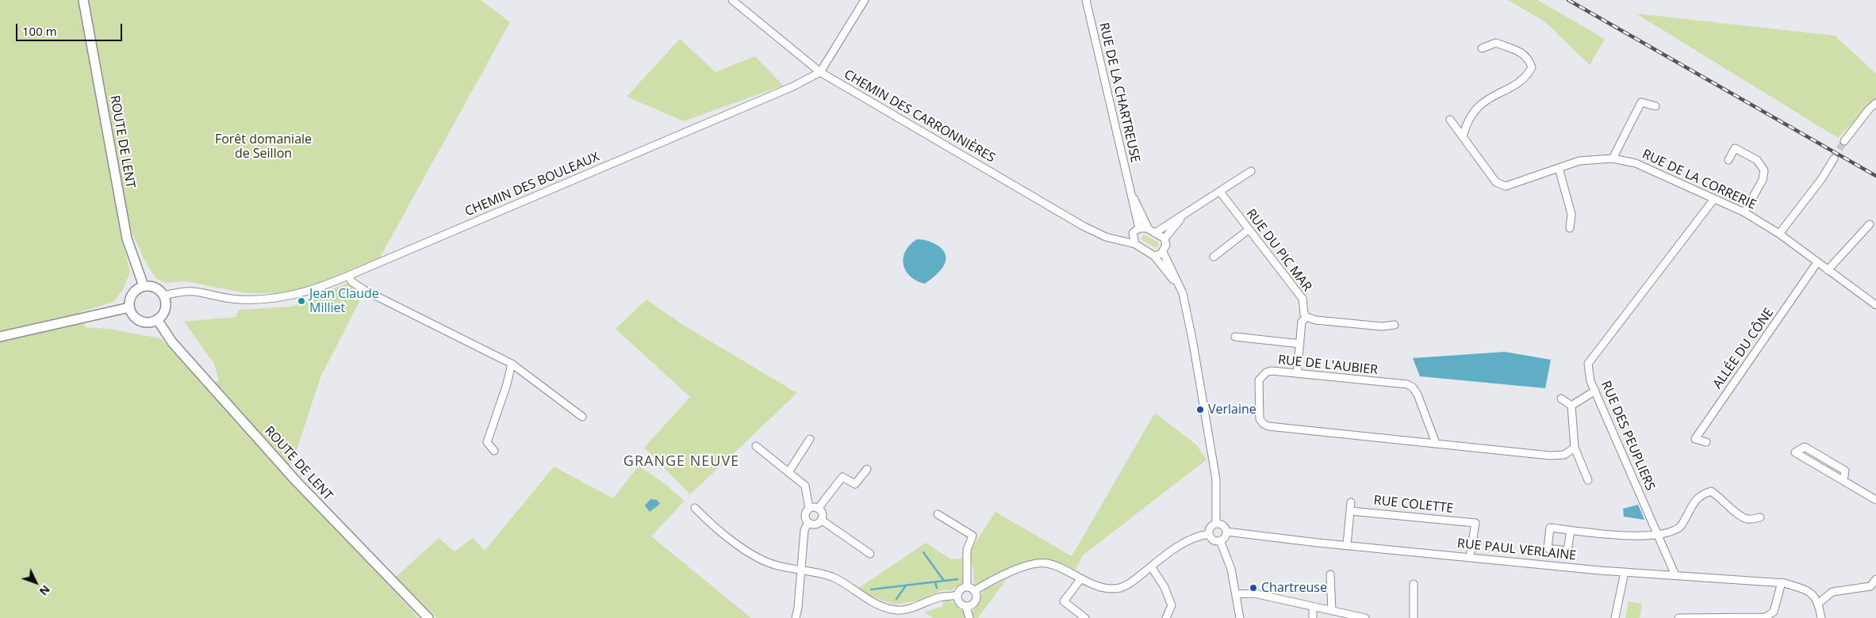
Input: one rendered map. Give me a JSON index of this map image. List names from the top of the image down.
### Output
{
  "streets": {
    "street": [
      "RUE DE LA CHARTREUSE",
      "CHEMIN DES CARRONNIÈRES",
      "ROUTE DE LENT",
      "RUE DE LA CORRERIE",
      "CHEMIN DES BOULEAUX",
      "RUE DU PIC MAR",
      "ALLÉE DU CÔNE",
      "RUE DE L'AUBIER",
      "RUE DES PEUPLIERS",
      "RUE COLETTE",
      "RUE PAUL VERLAINE"
    ]
  },
  "crossings": [
    ["RUE DE LA CHARTREUSE", "CHEMIN DES CARRONNIÈRES"],
    ["CHEMIN DES CARRONNIÈRES", "CHEMIN DES BOULEAUX"],
    ["ROUTE DE LENT", "CHEMIN DES BOULEAUX"],
    ["RUE DE LA CORRERIE", "ALLÉE DU CÔNE"],
    ["RUE DE LA CORRERIE", "RUE DES PEUPLIERS"],
    ["RUE DES PEUPLIERS", "RUE PAUL VERLAINE"],
    ["RUE COLETTE", "RUE PAUL VERLAINE"]
  ],
  "districts": ["GRANGE NEUVE"],
  "parks": ["Forêt domaniale de Seillon"],
  "places": ["Jean Claude Milliet", "Verlaine", "Chartreuse"],
  "scale_bar": "100 m",
  "north": "bottom right"
}
